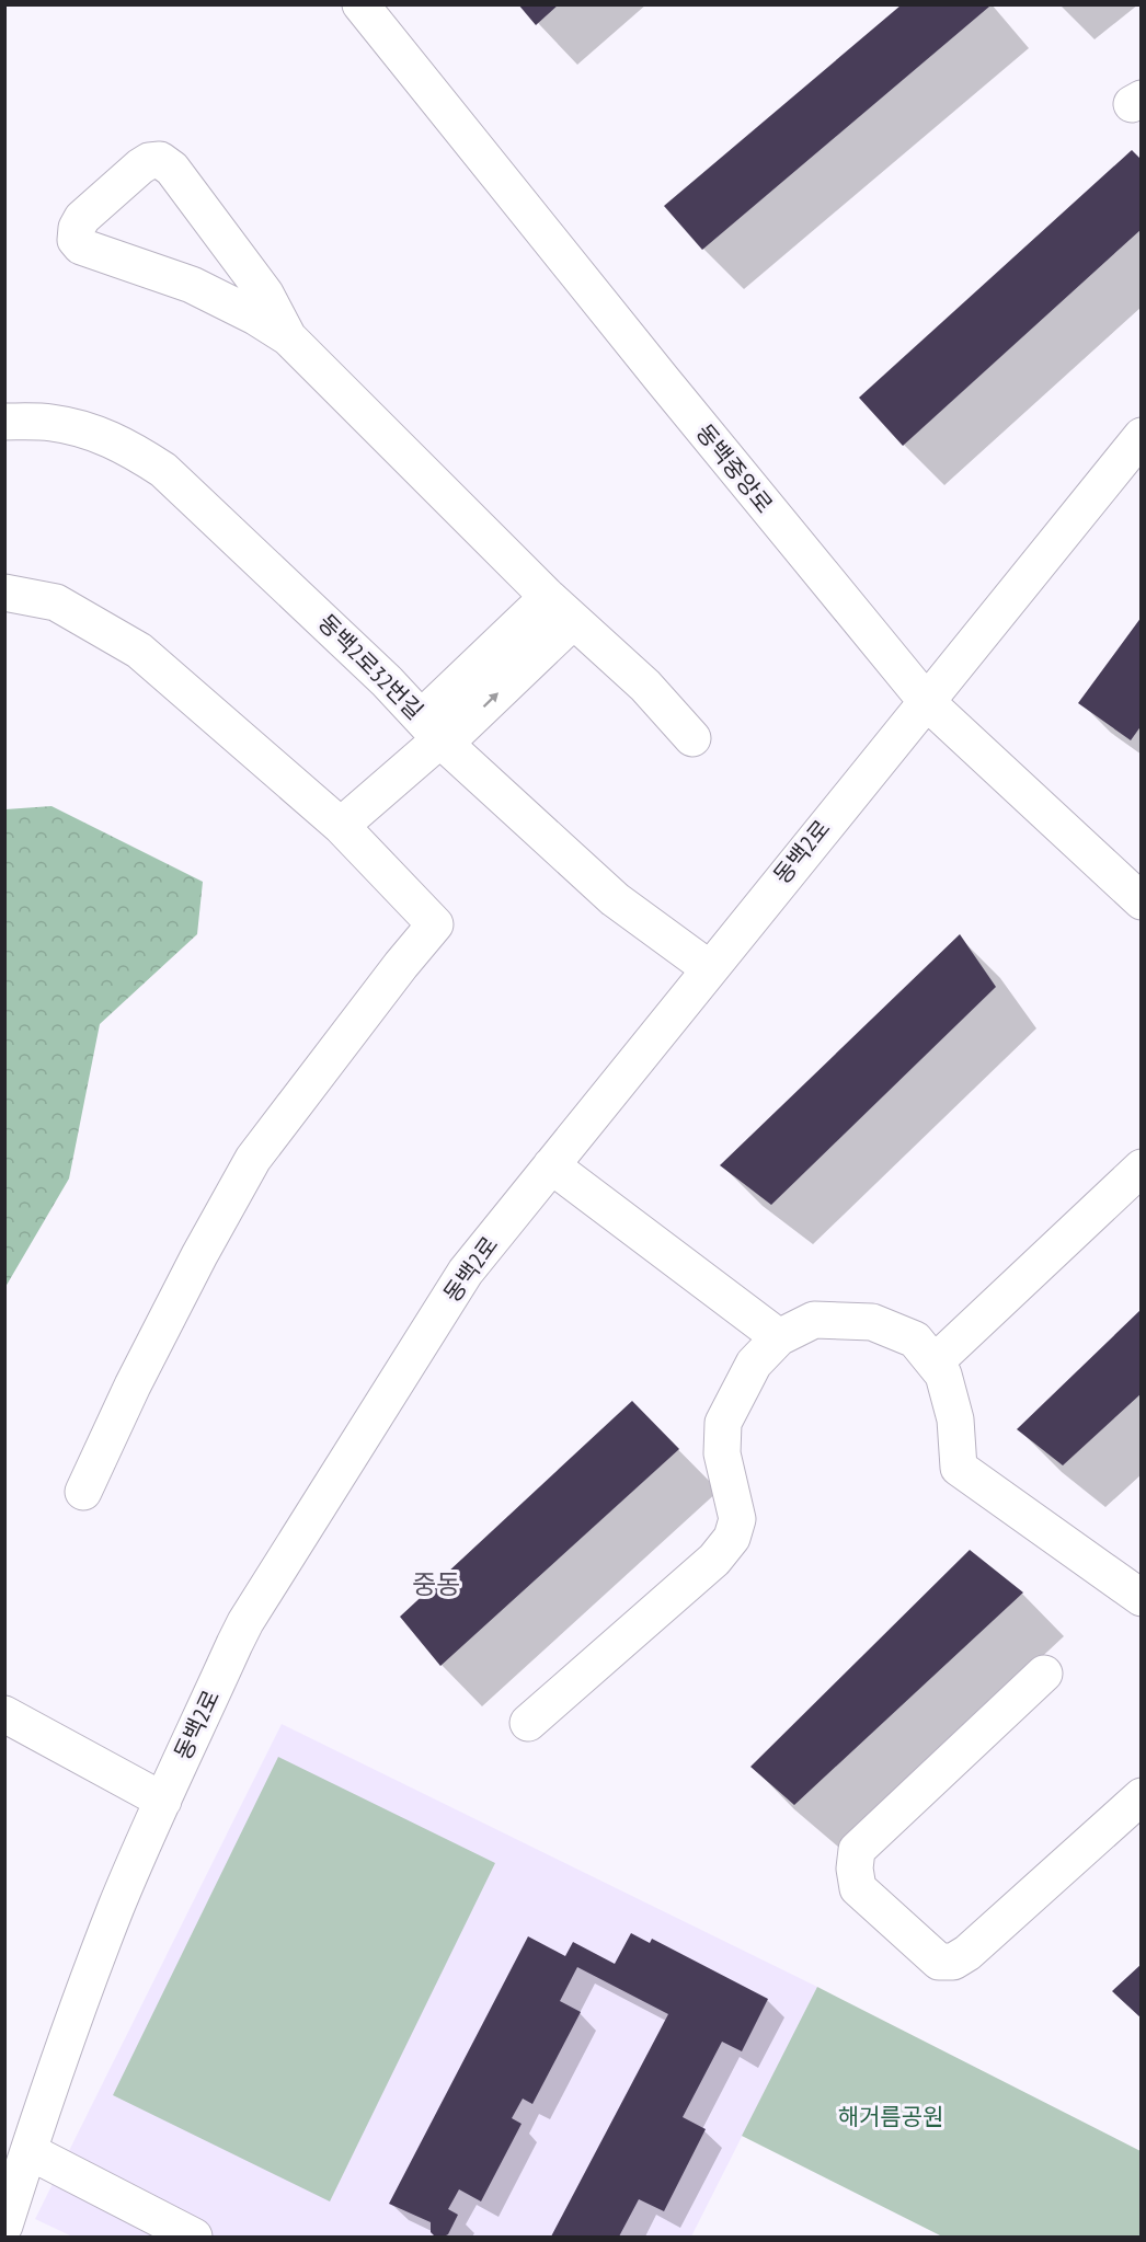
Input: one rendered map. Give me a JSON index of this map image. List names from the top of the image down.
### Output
{
  "streets": {
    "street": ["동백중앙로", "동백2로32번길", "동백2로"]
  },
  "crossings": [
    ["동백중앙로", "동백2로"],
    ["동백2로32번길", "동백2로"]
  ],
  "districts": ["중동"],
  "parks": ["해거름공원"]
}
